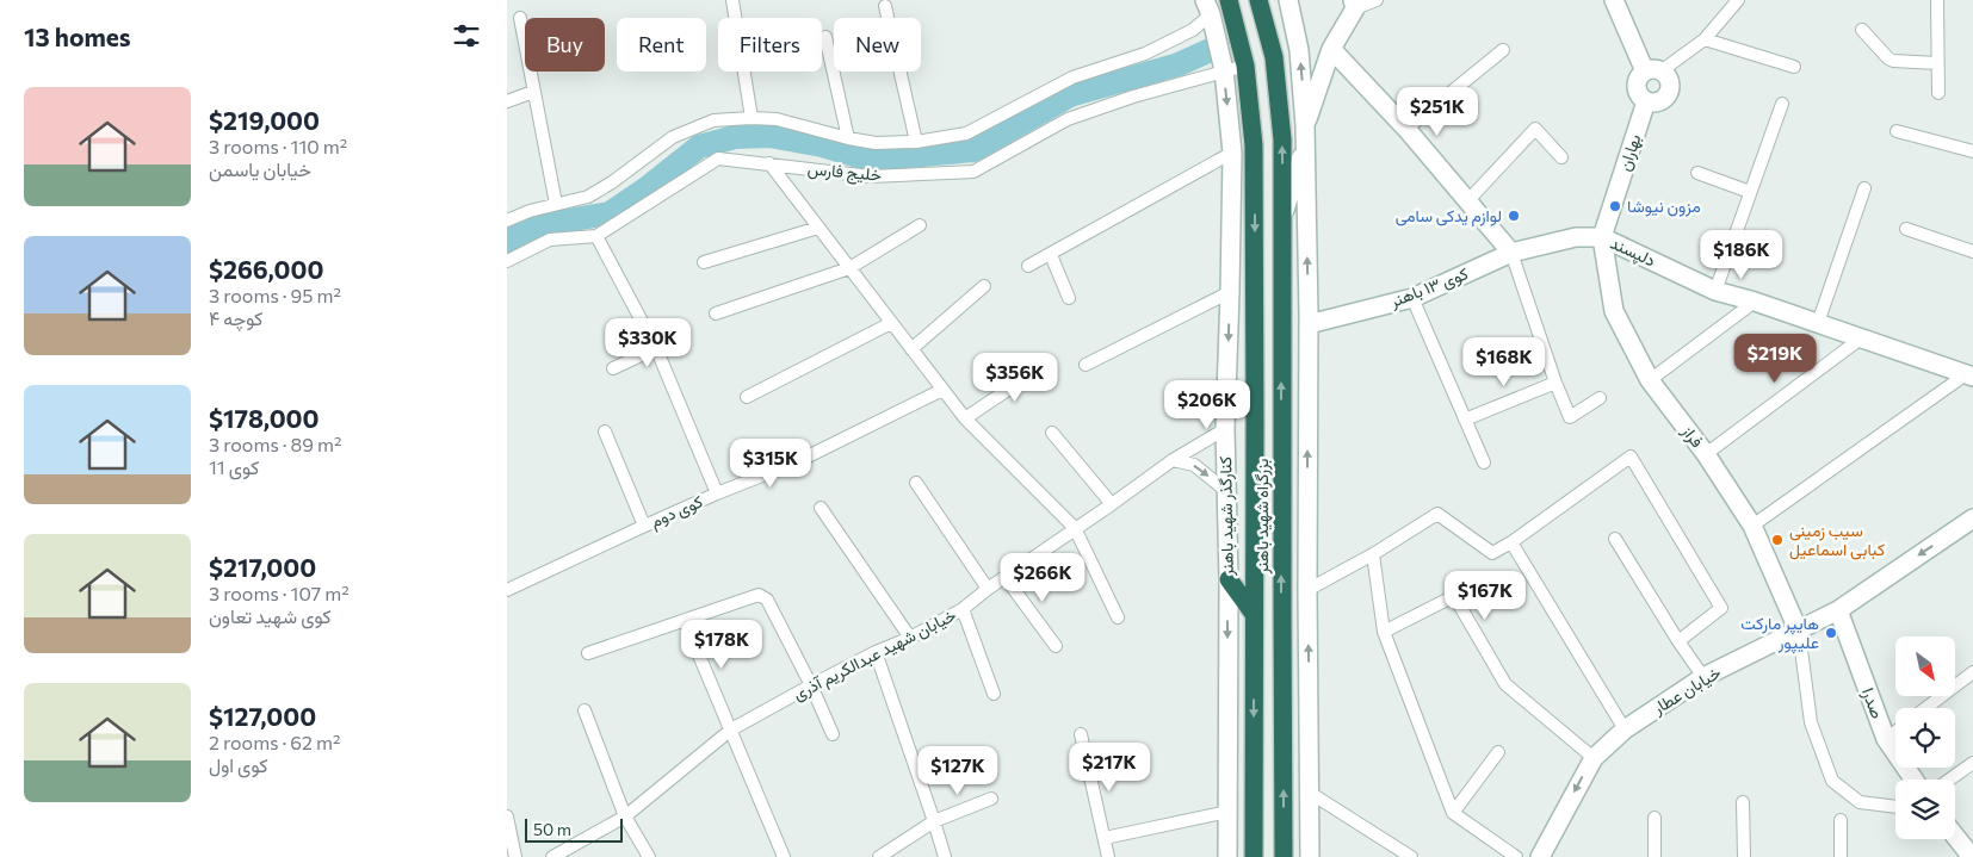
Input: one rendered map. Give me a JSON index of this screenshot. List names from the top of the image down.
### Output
{
  "streets": {
    "highway": ["بزرگراه شهید باهنر"],
    "main road": [
      "بهاران",
      "دلپسند",
      "کوی ۱۳ باهنر",
      "فراز",
      "کنارگذر شهید باهنر",
      "خیابان عطار",
      "صدرا"
    ],
    "street": ["خلیج فارس", "کوی دوم", "خیابان شهید عبدالکریم آذری"]
  },
  "crossings": [
    ["بهاران", "دلپسند"],
    ["بهاران", "فراز"],
    ["خلیج فارس", "کنارگذر شهید باهنر"],
    ["خلیج فارس", "بزرگراه شهید باهنر"],
    ["دلپسند", "کوی ۱۳ باهنر"],
    ["دلپسند", "فراز"],
    ["فراز", "خیابان عطار"],
    ["کنارگذر شهید باهنر", "خیابان شهید عبدالکریم آذری"],
    ["خیابان عطار", "صدرا"]
  ],
  "one_way": ["خیابان عطار"],
  "places": [
    "مزون نیوشا",
    "لوازم یدکی سامی",
    "سیب زمینی کبابی اسماعیل",
    "هایپر مارکت علیپور"
  ],
  "scale_bar": "50 m",
  "north": "bottom right",
  "page": {
    "heading": "13 homes",
    "chip": [
      "Buy",
      "Rent",
      "Filters",
      "New"
    ],
    "list": [
      {
        "name": "$219,000",
        "note": "3 rooms · 110 m² · خیابان یاسمن"
      },
      {
        "name": "$266,000",
        "note": "3 rooms · 95 m² · کوچه ۴"
      },
      {
        "name": "$178,000",
        "note": "3 rooms · 89 m² · کوی 11"
      },
      {
        "name": "$217,000",
        "note": "3 rooms · 107 m² · کوی شهید تعاون"
      },
      {
        "name": "$127,000",
        "note": "2 rooms · 62 m² · کوی اول"
      }
    ],
    "price": [
      "$251K",
      "$186K",
      "$330K",
      "$219K",
      "$168K",
      "$356K",
      "$206K",
      "$315K",
      "$266K",
      "$167K",
      "$178K",
      "$217K",
      "$127K"
    ],
    "scale": "50 m"
  }
}
